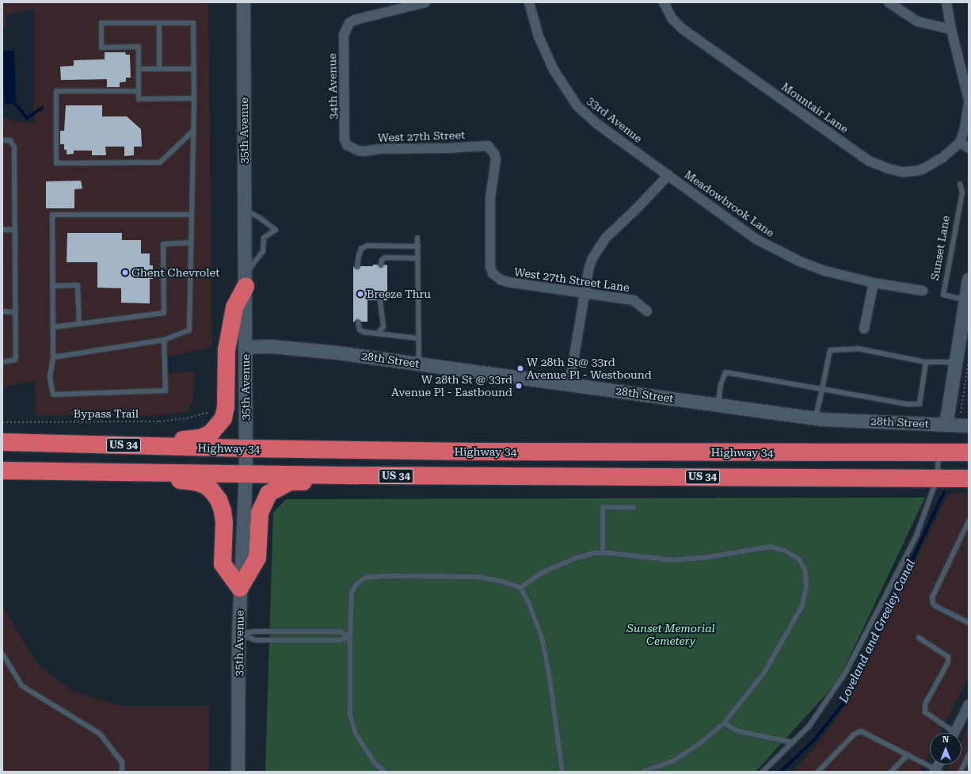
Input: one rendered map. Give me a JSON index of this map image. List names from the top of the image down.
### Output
{
  "streets": {
    "highway": ["US 34", "Highway 34"],
    "street": [
      "34th Avenue",
      "Mountair Lane",
      "33rd Avenue",
      "35th Avenue",
      "West 27th Street",
      "Meadowbrook Lane",
      "West 27th Street Lane",
      "28th Street"
    ],
    "lane": ["Sunset Lane"],
    "path": ["Bypass Trail"]
  },
  "crossings": [
    ["34th Avenue", "West 27th Street"],
    ["33rd Avenue", "Meadowbrook Lane"],
    ["35th Avenue", "28th Street"],
    ["35th Avenue", "US 34"],
    ["35th Avenue", "Highway 34"],
    ["West 27th Street", "West 27th Street Lane"]
  ],
  "water": ["Loveland and Greeley Canal"],
  "parks": ["Sunset Memorial Cemetery"],
  "places": [
    "Ghent Chevrolet",
    "Breeze Thru",
    "W 28th St@ 33rd Avenue Pl - Westbound",
    "W 28th St @ 33rd Avenue Pl - Eastbound"
  ],
  "north": "top"
}
